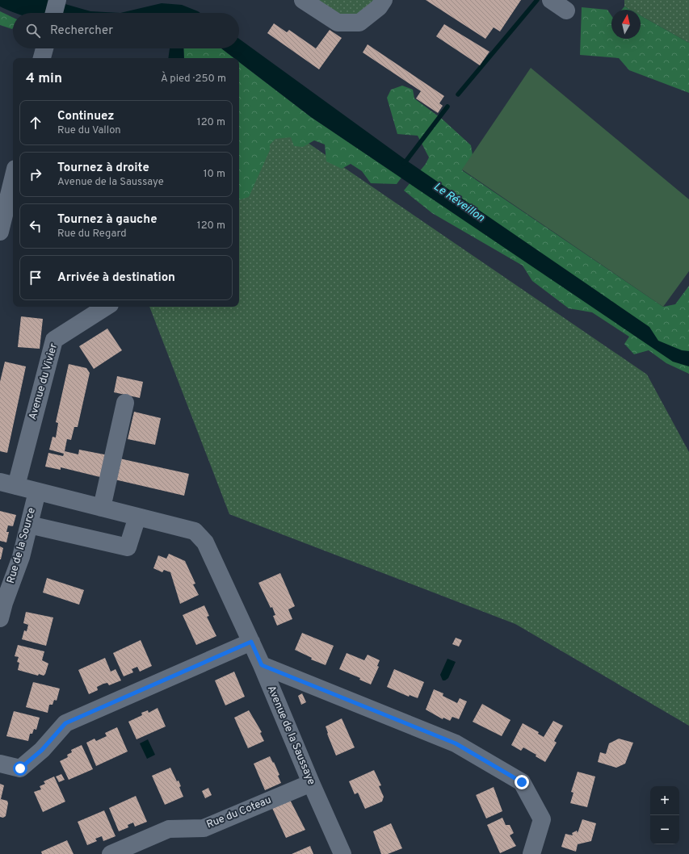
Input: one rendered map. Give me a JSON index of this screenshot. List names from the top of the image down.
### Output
{
  "streets": {
    "street": [
      "Avenue du Vivier",
      "Rue de la Source",
      "Avenue de la Saussaye",
      "Rue du Coteau"
    ]
  },
  "crossings": [
    ["Avenue du Vivier", "Rue de la Source"],
    ["Avenue du Vivier", "Avenue de la Saussaye"],
    ["Avenue de la Saussaye", "Rue du Coteau"]
  ],
  "water": ["Le Réveillon"],
  "north": "top",
  "page": {
    "search": "Rechercher",
    "heading": ["4 min", "À pied · 250 m"],
    "list": [
      ["Continuez", "Rue du Vallon", "120 m"],
      ["Tournez à droite", "Avenue de la Saussaye", "10 m"],
      ["Tournez à gauche", "Rue du Regard", "120 m"],
      "Arrivée à destination"
    ],
    "map_buttons": ["+", "−"]
  }
}
